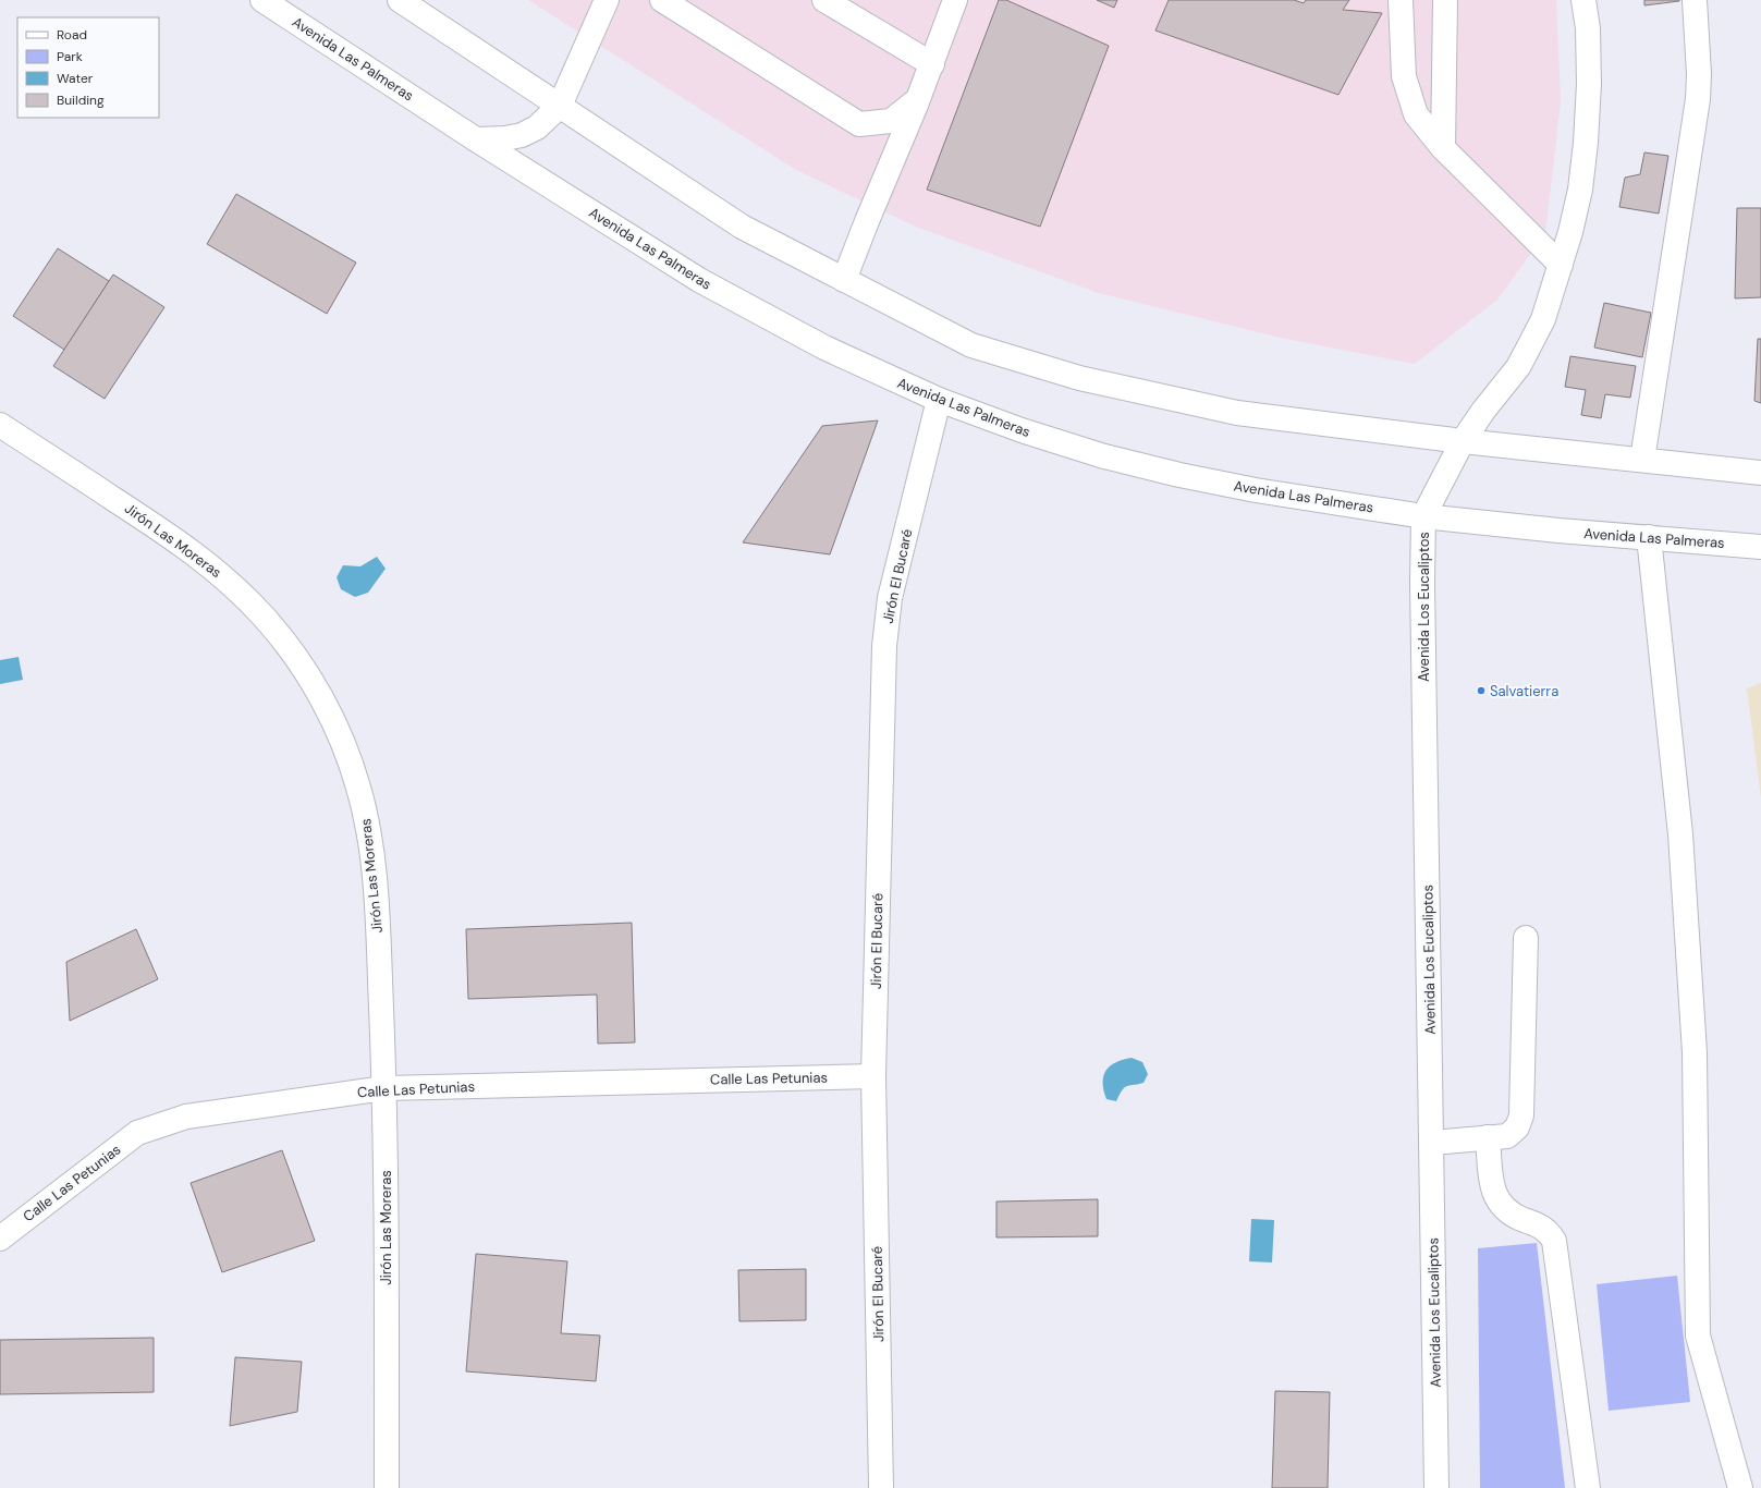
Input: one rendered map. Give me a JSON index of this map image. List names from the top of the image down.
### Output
{
  "streets": {
    "street": [
      "Avenida Las Palmeras",
      "Jirón Las Moreras",
      "Jirón El Bucaré",
      "Avenida Los Eucaliptos",
      "Calle Las Petunias"
    ]
  },
  "crossings": [
    ["Avenida Las Palmeras", "Jirón El Bucaré"],
    ["Avenida Las Palmeras", "Avenida Los Eucaliptos"],
    ["Jirón Las Moreras", "Calle Las Petunias"],
    ["Jirón El Bucaré", "Calle Las Petunias"]
  ],
  "places": ["Salvatierra"],
  "legend": [
    "Road",
    "Park",
    "Water",
    "Building"
  ]
}
